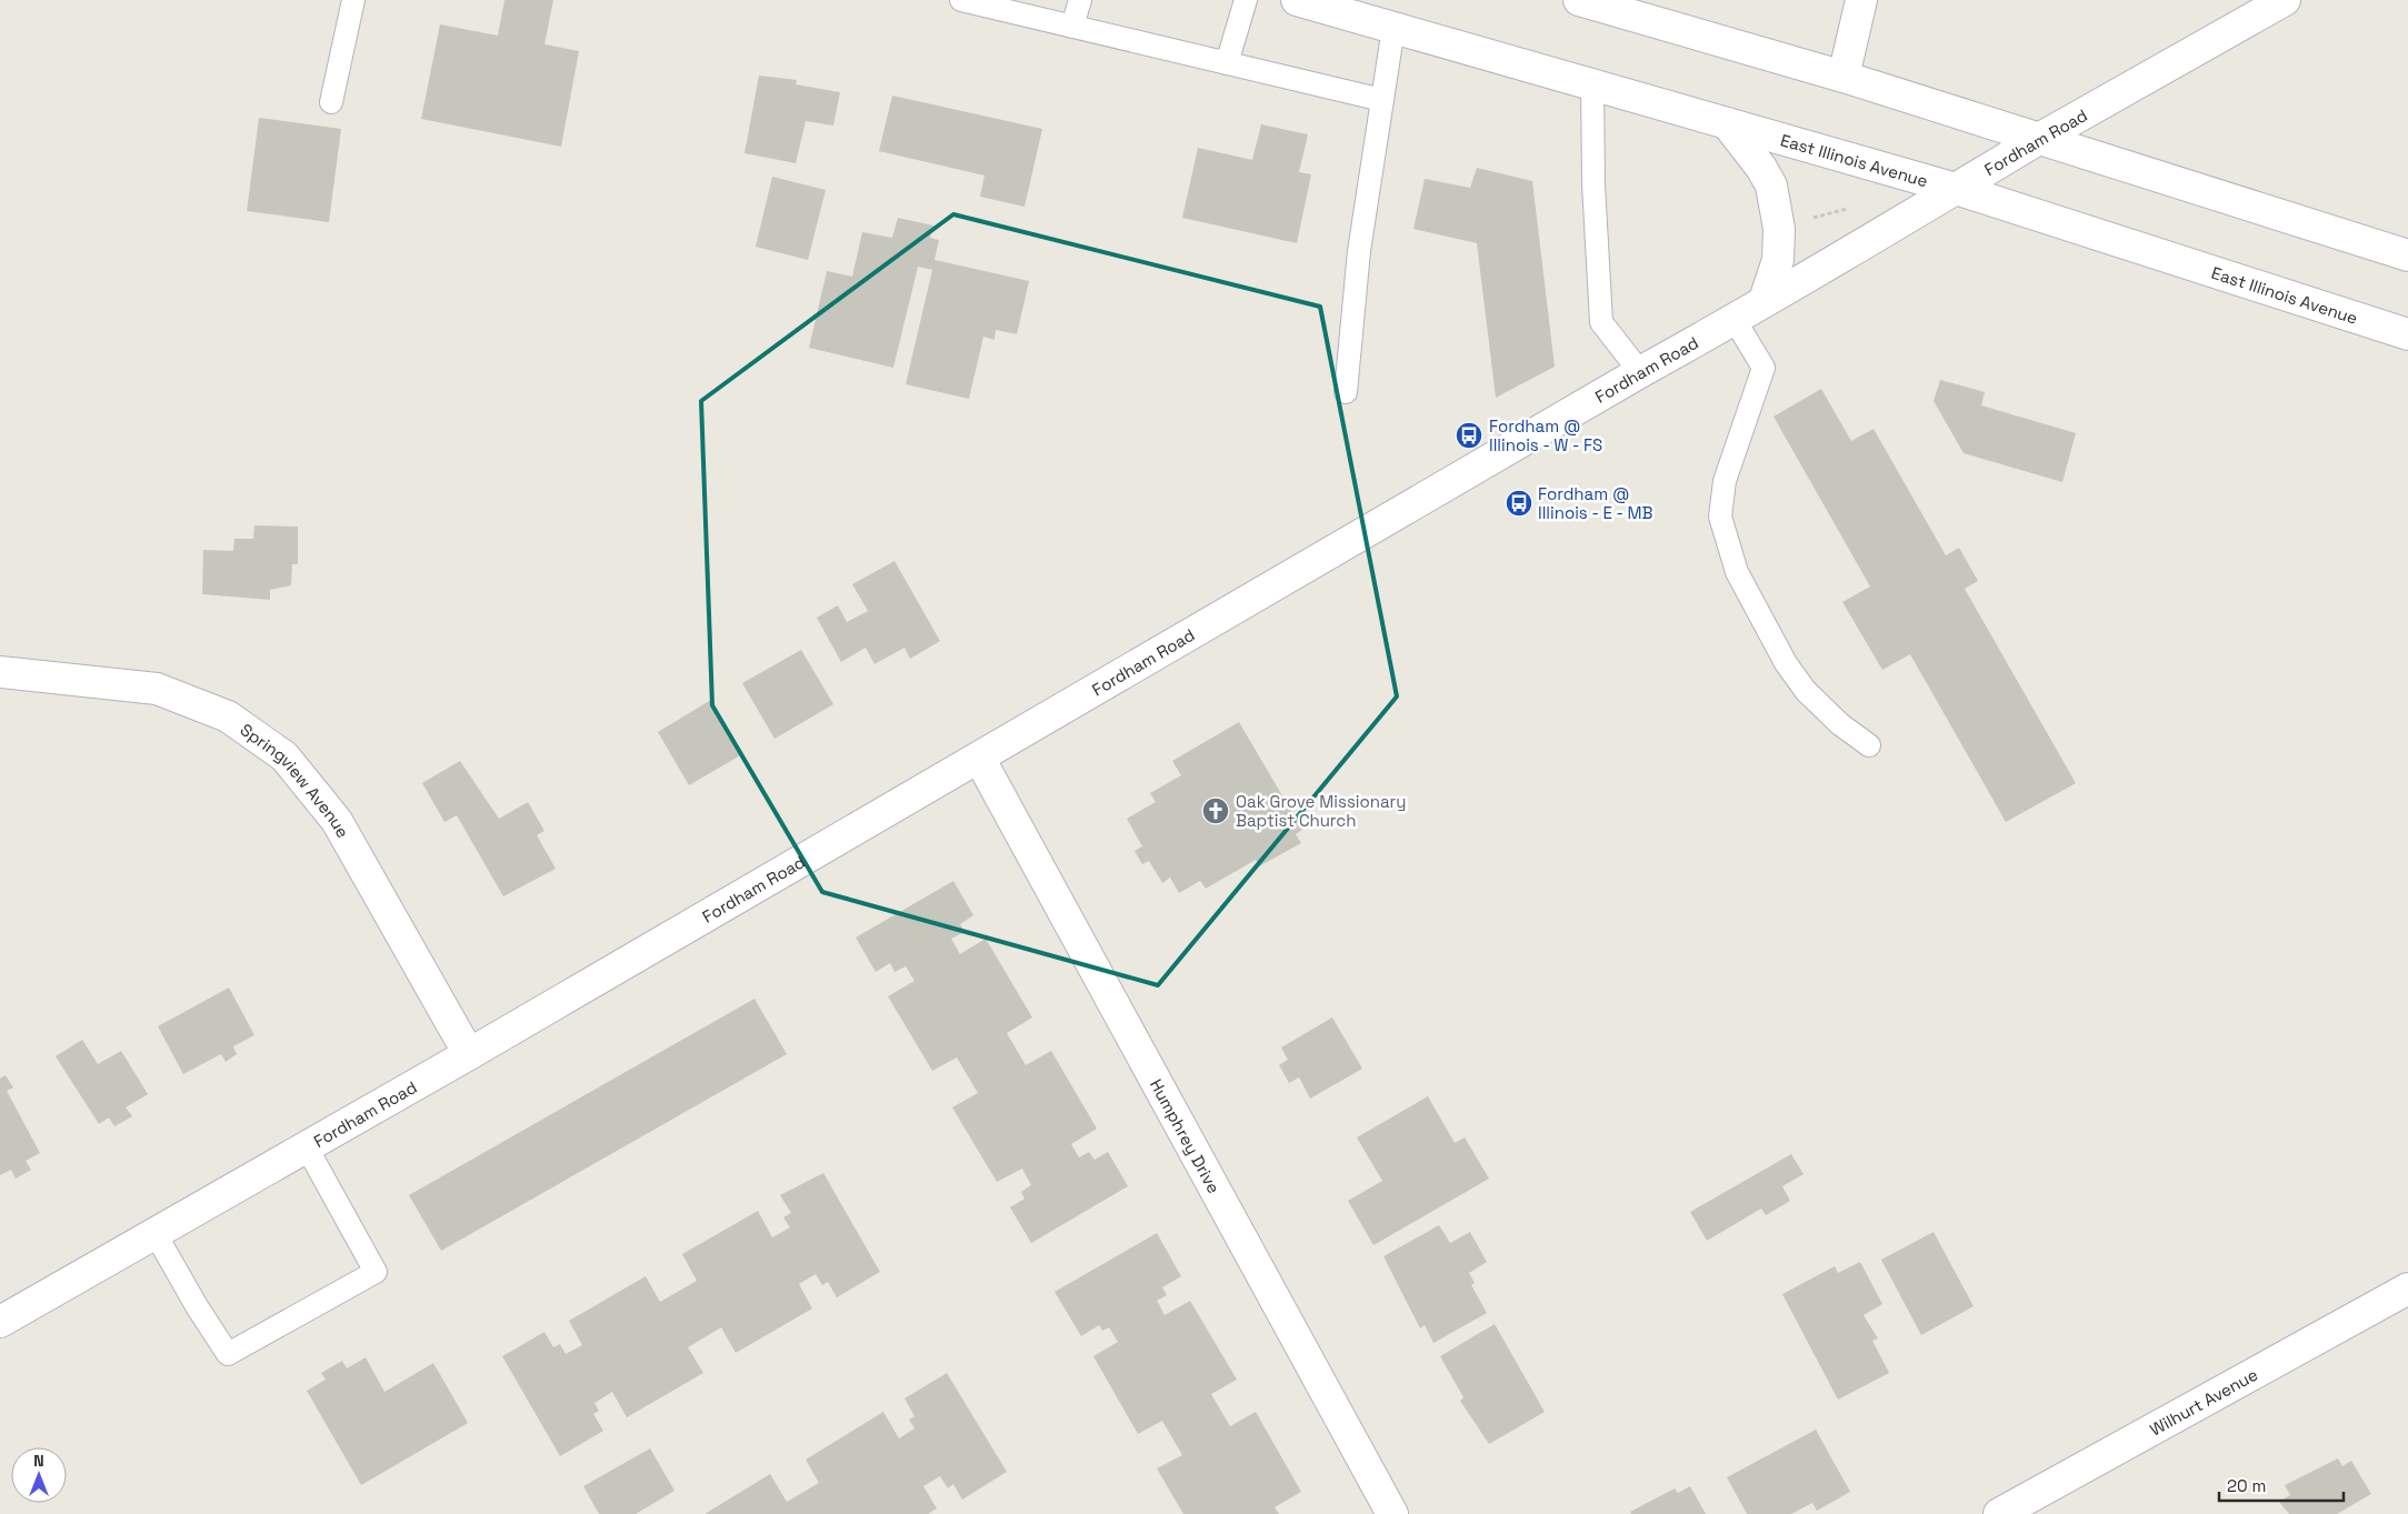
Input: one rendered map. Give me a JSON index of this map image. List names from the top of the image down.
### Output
{
  "streets": {
    "street": [
      "Fordham Road",
      "East Illinois Avenue",
      "Springview Avenue",
      "Humphrey Drive",
      "Wilhurt Avenue"
    ]
  },
  "crossings": [
    ["Fordham Road", "East Illinois Avenue"],
    ["Fordham Road", "Springview Avenue"],
    ["Fordham Road", "Humphrey Drive"]
  ],
  "places": {
    "bus stop": ["Fordham @ Illinois - W - FS", "Fordham @ Illinois - E - MB"],
    "church": ["Oak Grove Missionary Baptist Church"]
  },
  "scale_bar": "20 m",
  "north": "top"
}
